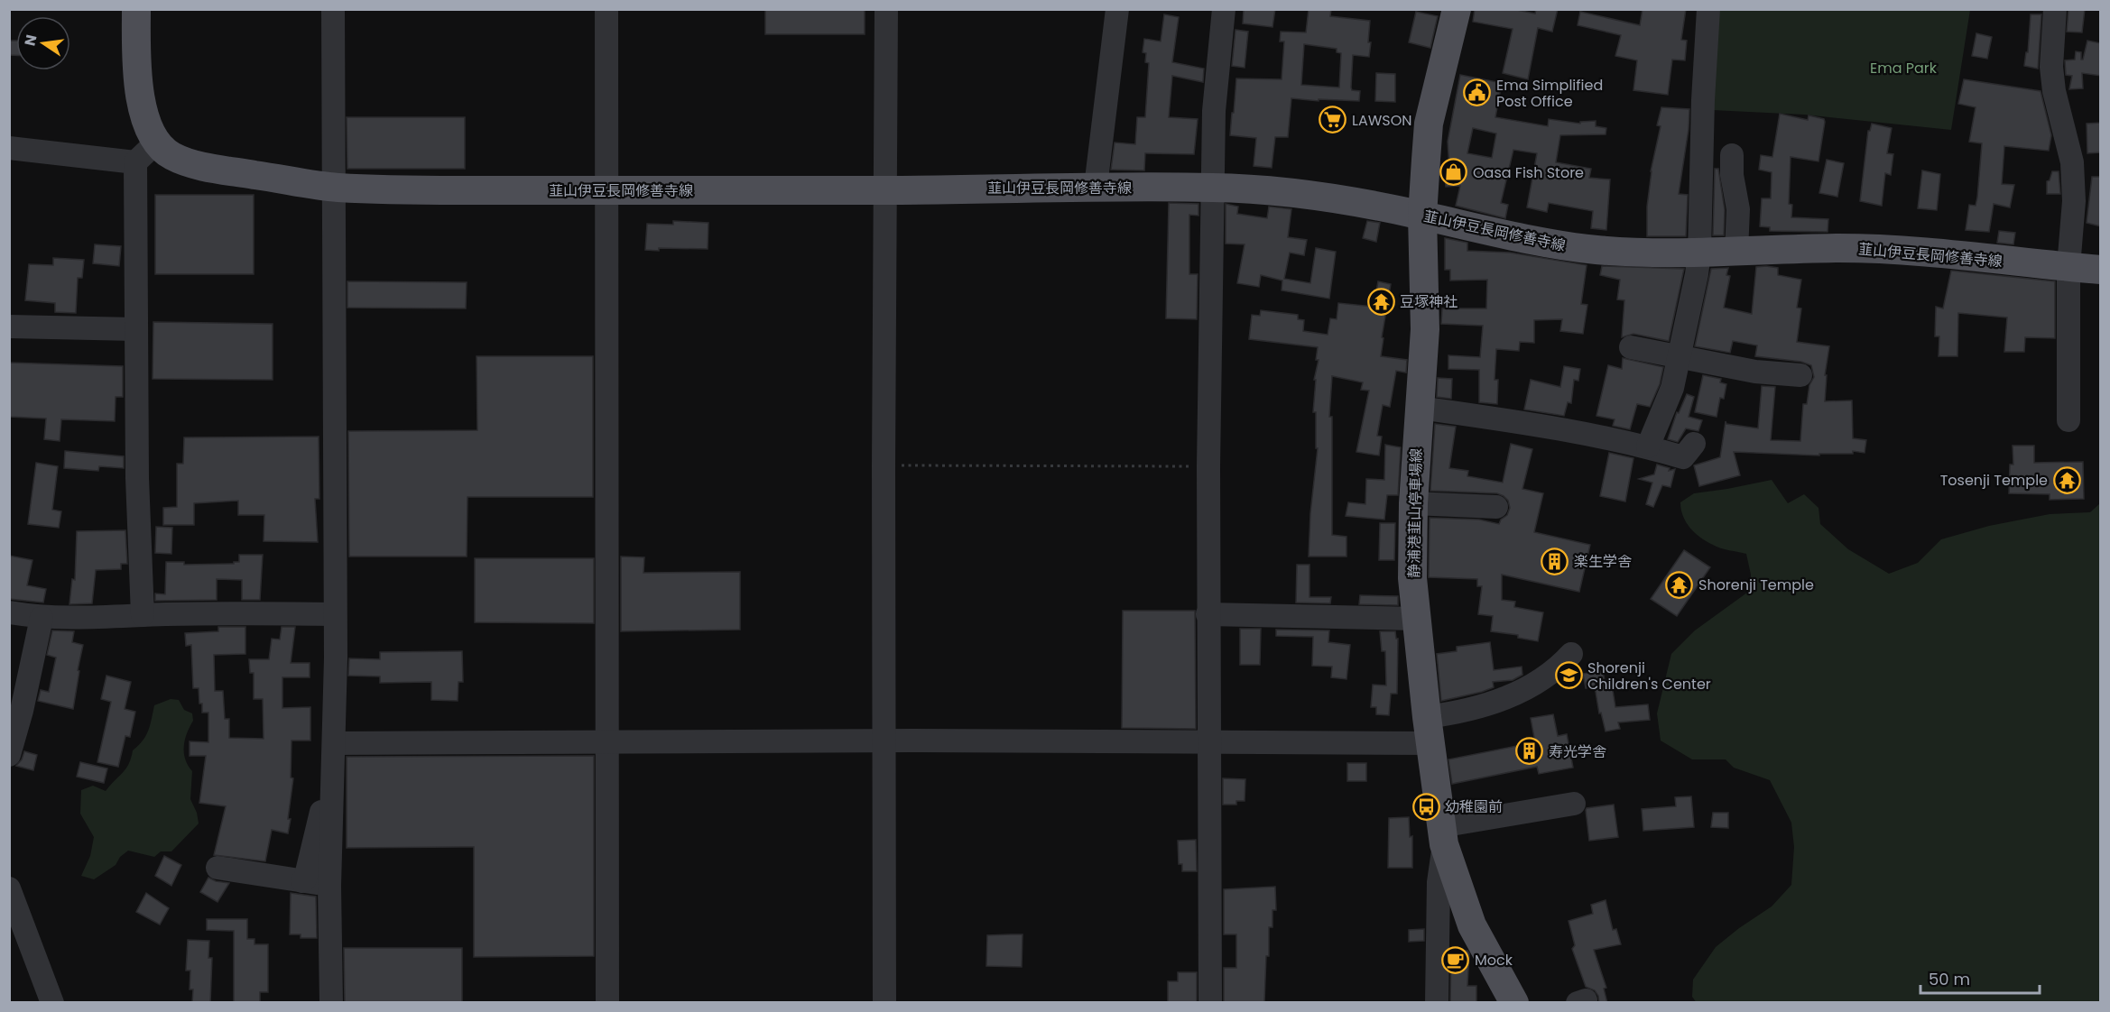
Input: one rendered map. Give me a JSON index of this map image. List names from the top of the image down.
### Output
{
  "streets": {
    "main road": ["韮山伊豆長岡修善寺線", "静浦港韮山停車場線"]
  },
  "crossings": [
    ["韮山伊豆長岡修善寺線", "静浦港韮山停車場線"]
  ],
  "parks": ["Ema Park"],
  "places": {
    "public building": ["Ema Simplified Post Office"],
    "supermarket": ["LAWSON"],
    "shop": ["Oasa Fish Store"],
    "temple": ["豆塚神社", "Tosenji Temple", "Shorenji Temple"],
    "building": ["楽生学舎", "寿光学舎"],
    "school or university": ["Shorenji Children's Center"],
    "bus stop": ["幼稚園前"],
    "cafe": ["Mock"]
  },
  "scale_bar": "50 m",
  "north": "left"
}
